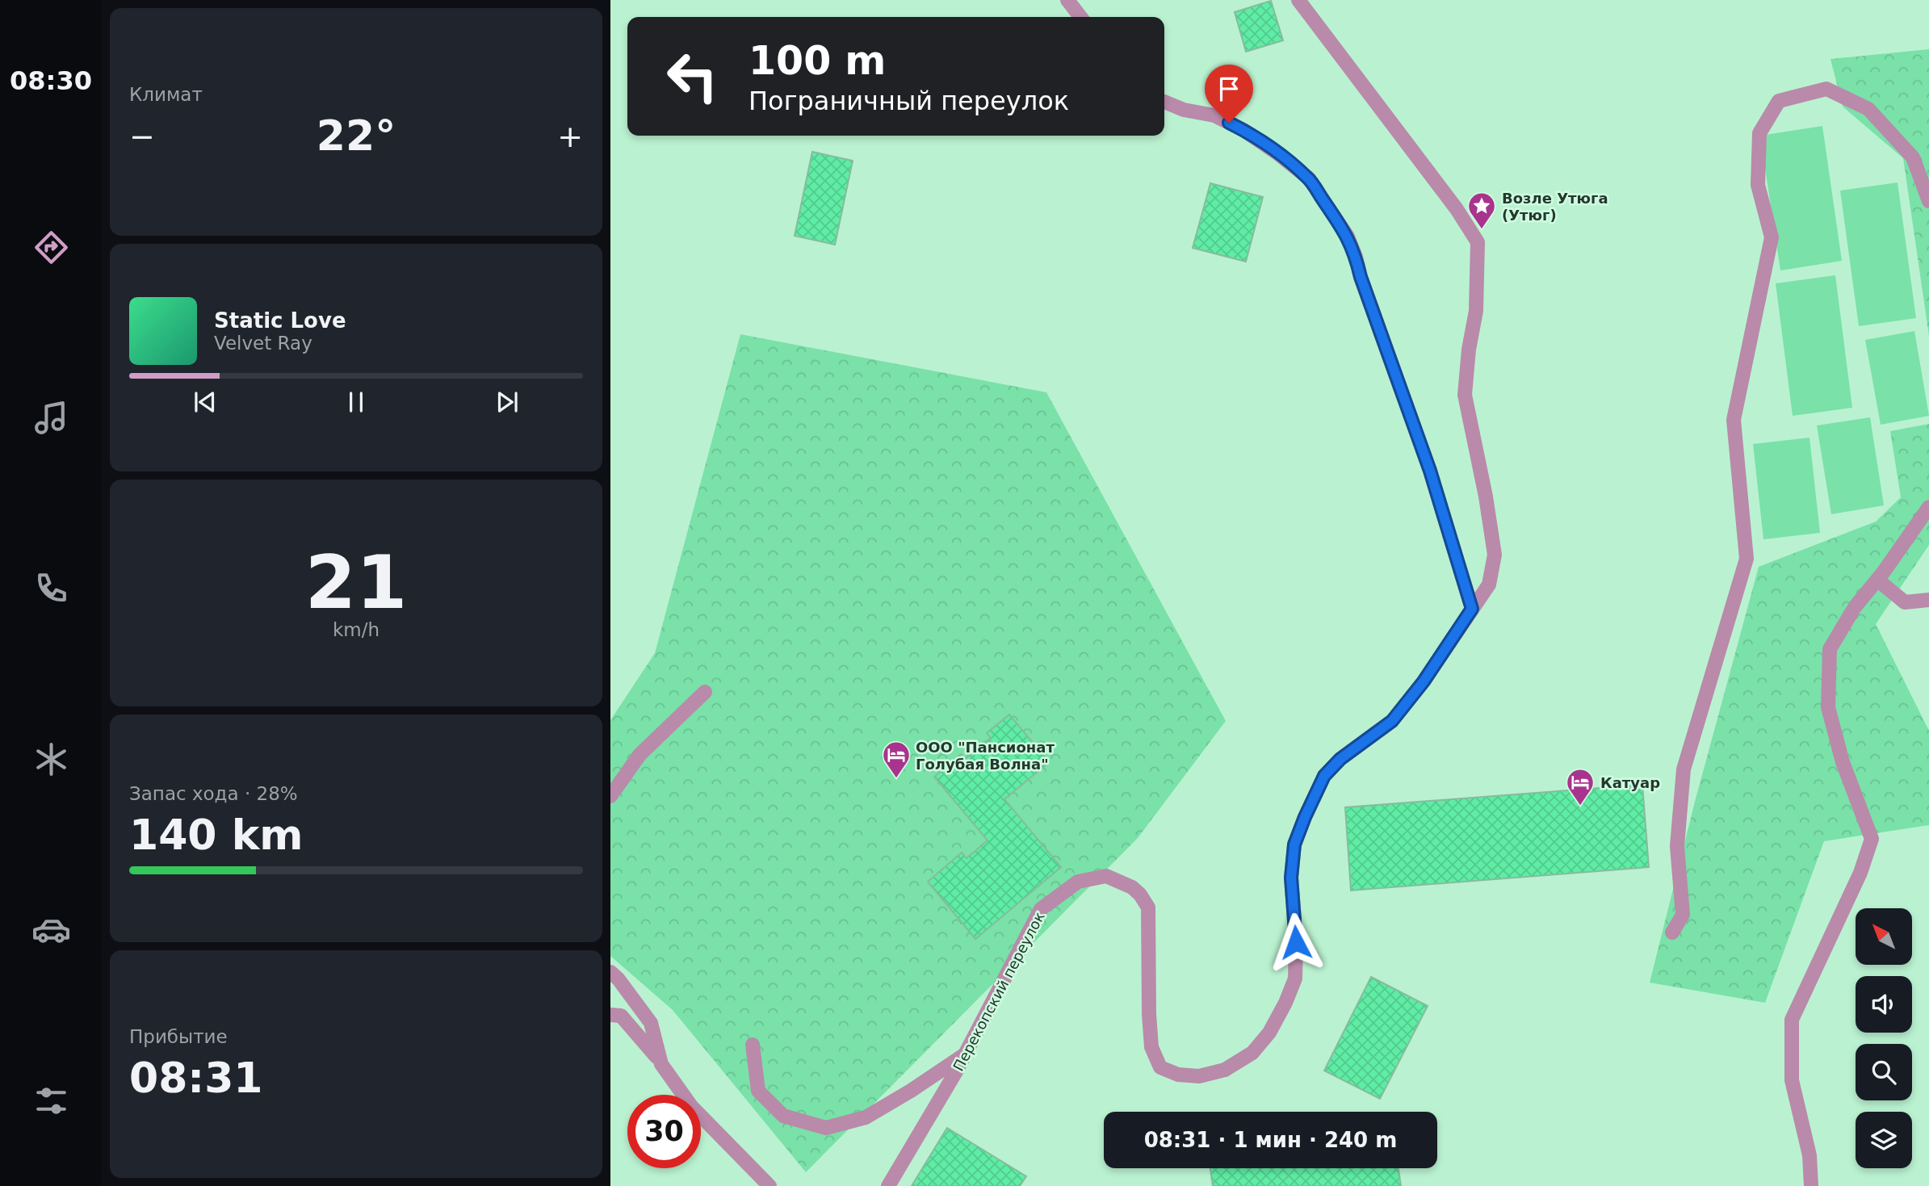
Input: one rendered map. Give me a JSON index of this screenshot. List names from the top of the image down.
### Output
{
  "streets": {
    "street": ["Перекопский переулок"]
  },
  "places": {
    "place": ["Возле Утюга (Утюг)"],
    "hotel": ["ООО \"Пансионат Голубая Волна\"", "Катуар"]
  },
  "north": "top left",
  "page": {
    "tabs": "08:30",
    "tile": [
      "Климат",
      ["21", "km/h"],
      ["Запас хода · 28%", "140 km"],
      ["Прибытие", "08:31"]
    ],
    "turn": ["100 m", "Пограничный переулок"],
    "heat": ["−", "22°", "+"],
    "song": ["Static Love", "Velvet Ray"],
    "limit": "30",
    "trip": "08:31 · 1 мин · 240 m"
  }
}
